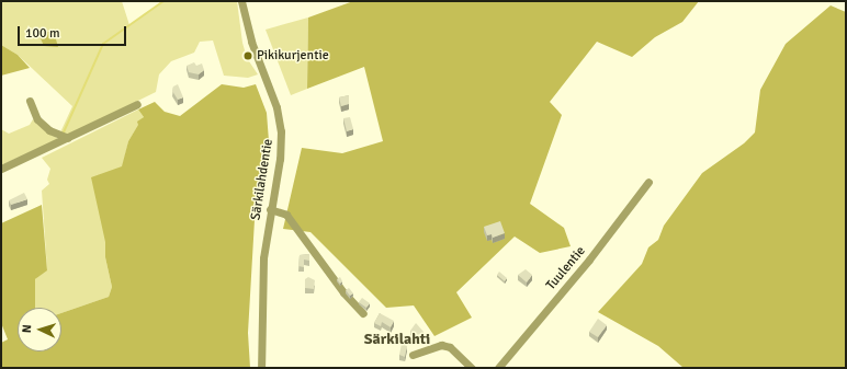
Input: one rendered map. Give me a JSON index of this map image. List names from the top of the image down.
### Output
{
  "streets": {
    "street": ["Särkilahdentie", "Tuulentie"]
  },
  "districts": ["Särkilahti"],
  "places": ["Pikikurjentie"],
  "scale_bar": "100 m",
  "north": "left"
}
